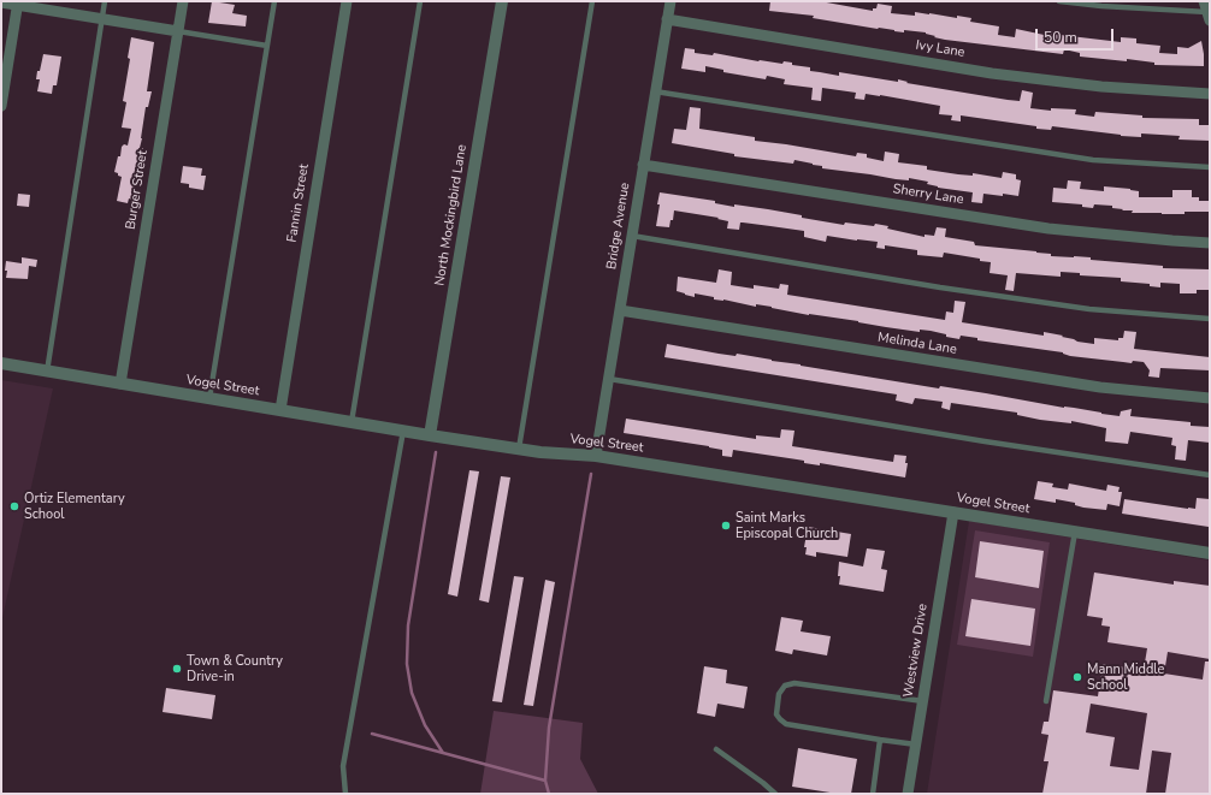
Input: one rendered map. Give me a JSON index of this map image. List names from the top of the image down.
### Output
{
  "streets": {
    "street": [
      "Ivy Lane",
      "Burger Street",
      "Sherry Lane",
      "Fannin Street",
      "North Mockingbird Lane",
      "Bridge Avenue",
      "Melinda Lane",
      "Vogel Street",
      "Westview Drive"
    ]
  },
  "crossings": [
    ["Ivy Lane", "Bridge Avenue"],
    ["Burger Street", "Vogel Street"],
    ["Sherry Lane", "Bridge Avenue"],
    ["Fannin Street", "Vogel Street"],
    ["North Mockingbird Lane", "Vogel Street"],
    ["Bridge Avenue", "Melinda Lane"],
    ["Bridge Avenue", "Vogel Street"],
    ["Vogel Street", "Westview Drive"]
  ],
  "places": [
    "Ortiz Elementary School",
    "Saint Marks Episcopal Church",
    "Town & Country Drive-in",
    "Mann Middle School"
  ],
  "scale_bar": "50 m"
}
